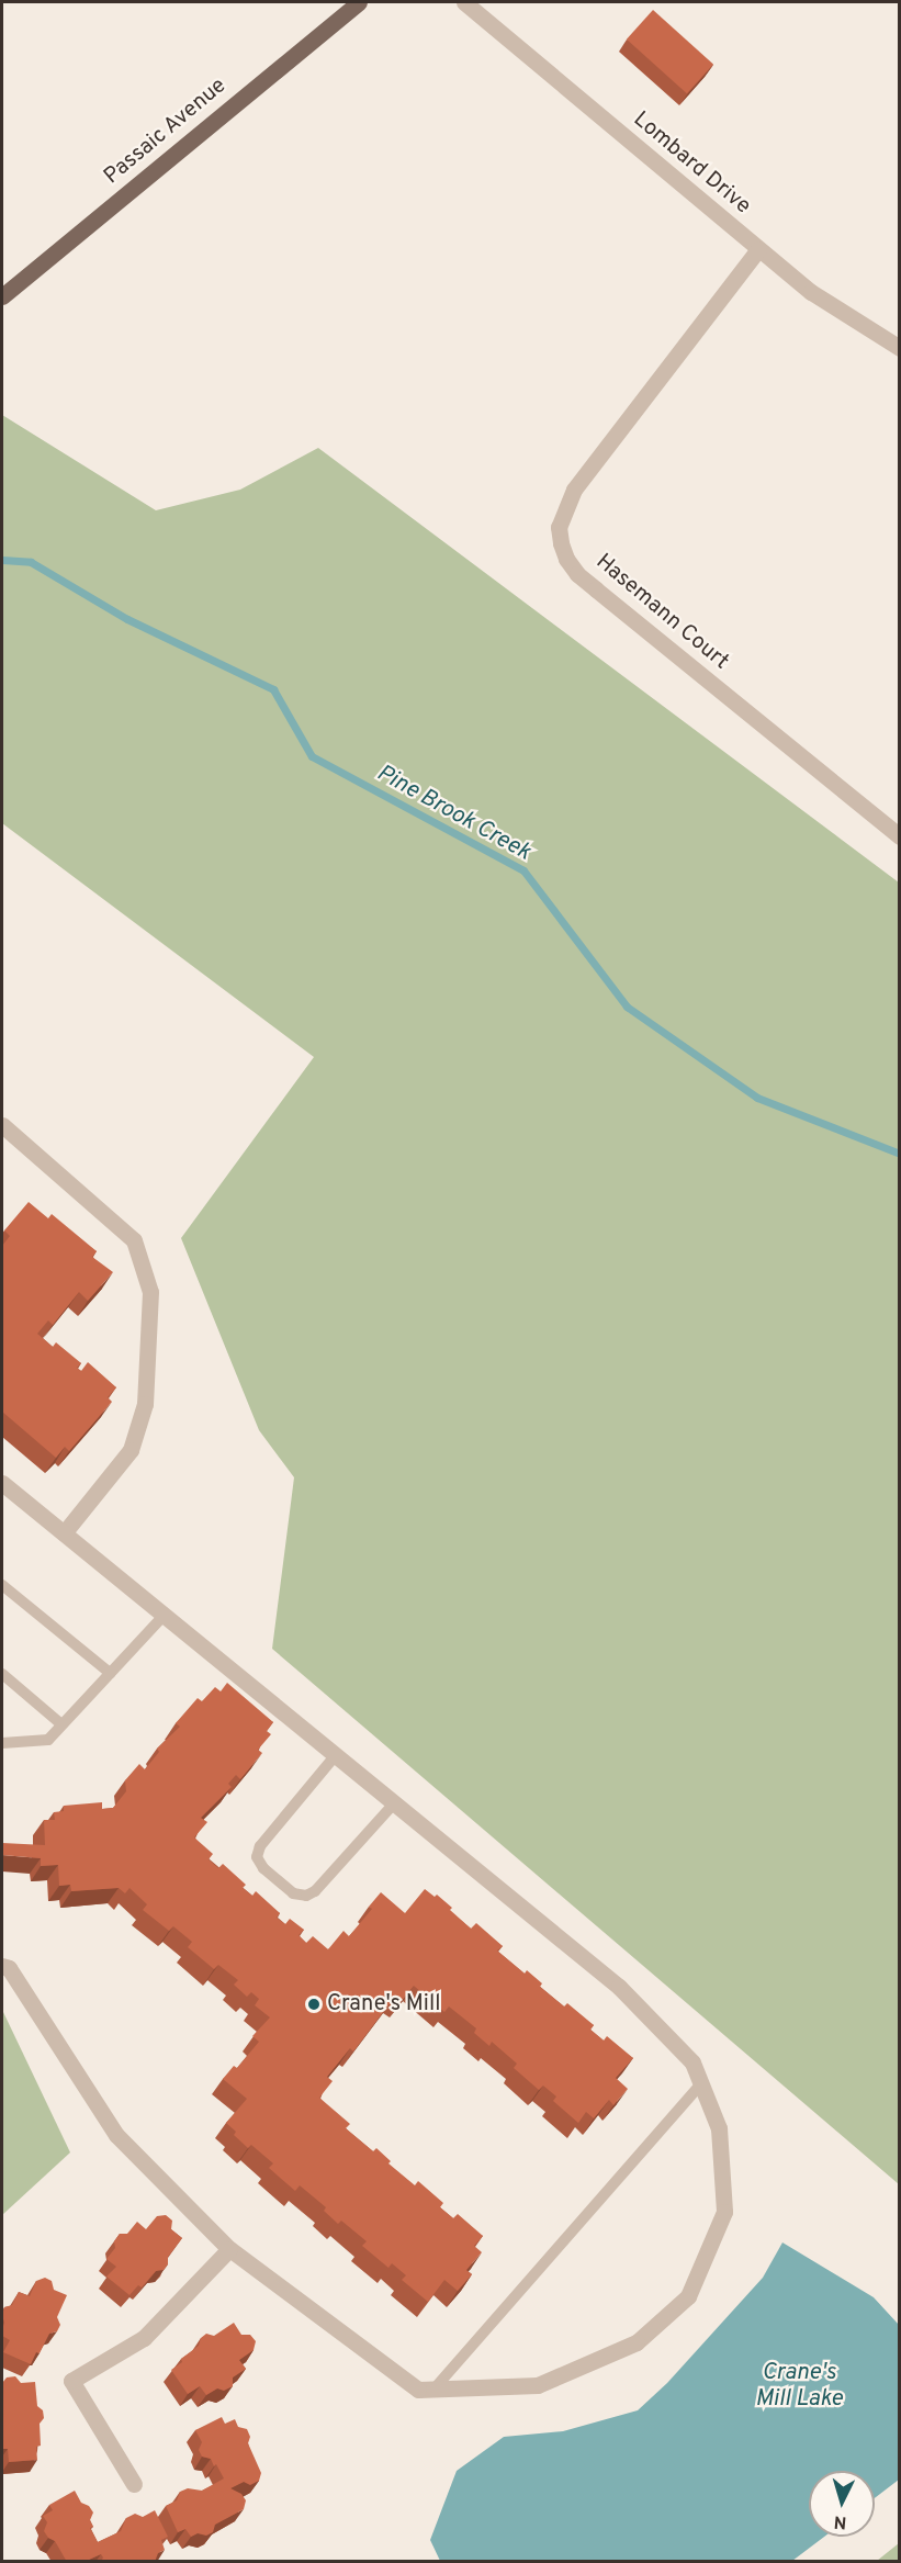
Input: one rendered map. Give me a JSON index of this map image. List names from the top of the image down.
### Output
{
  "streets": {
    "main road": ["Passaic Avenue"],
    "street": ["Lombard Drive", "Hasemann Court"]
  },
  "crossings": [
    ["Lombard Drive", "Hasemann Court"]
  ],
  "water": ["Pine Brook Creek", "Crane's Mill Lake"],
  "places": ["Crane's Mill"],
  "north": "bottom"
}
